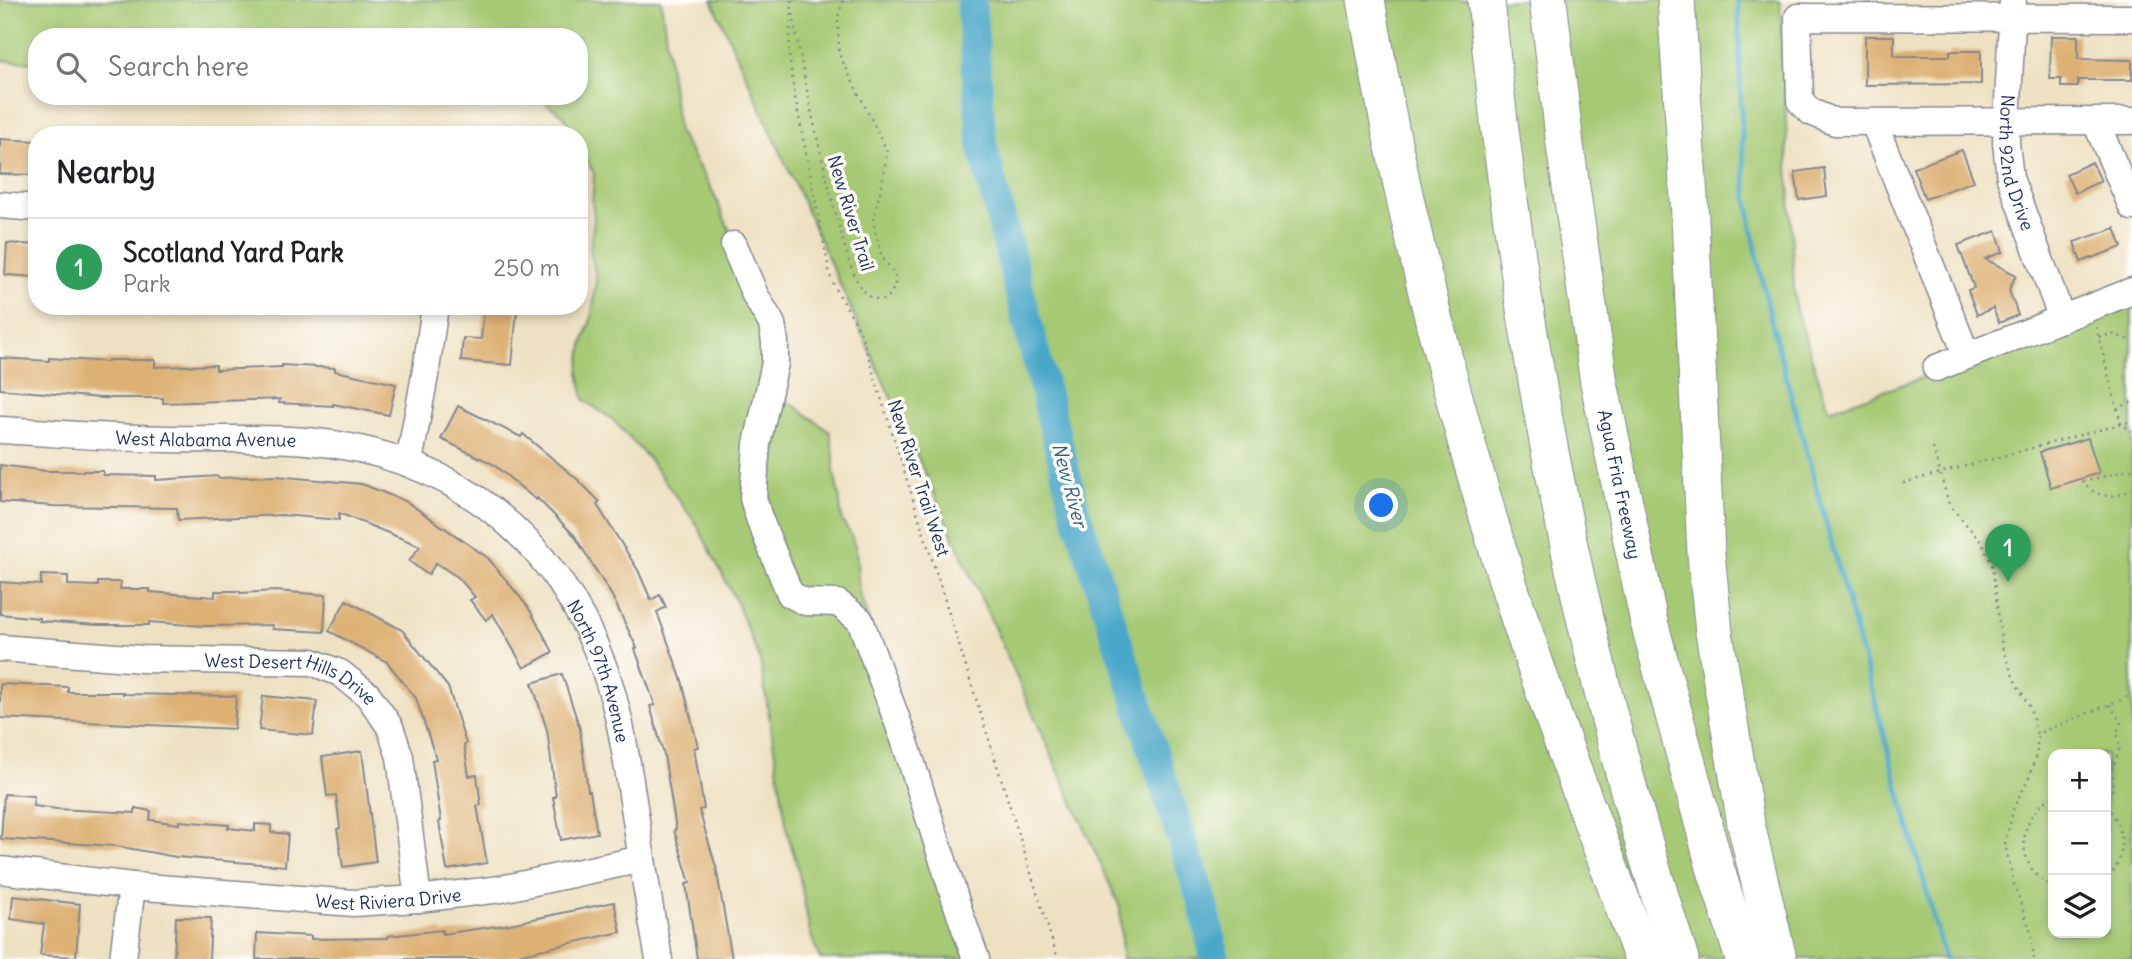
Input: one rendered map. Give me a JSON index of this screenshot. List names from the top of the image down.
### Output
{
  "streets": {
    "highway": ["Agua Fria Freeway"],
    "street": [
      "North 92nd Drive",
      "West Alabama Avenue",
      "North 97th Avenue",
      "West Desert Hills Drive",
      "West Riviera Drive"
    ],
    "path": ["New River Trail", "New River Trail West"]
  },
  "crossings": [
    ["New River Trail", "New River Trail West"],
    ["West Alabama Avenue", "North 97th Avenue"],
    ["North 97th Avenue", "West Riviera Drive"],
    ["West Desert Hills Drive", "West Riviera Drive"]
  ],
  "water": ["New River"],
  "page": {
    "search": "Search here",
    "heading": "Nearby",
    "list": [
      {
        "mark": "1",
        "name": "Scotland Yard Park",
        "note": "Park",
        "value": "250 m"
      }
    ],
    "pins": "1",
    "map_buttons": ["+", "−"]
  }
}
